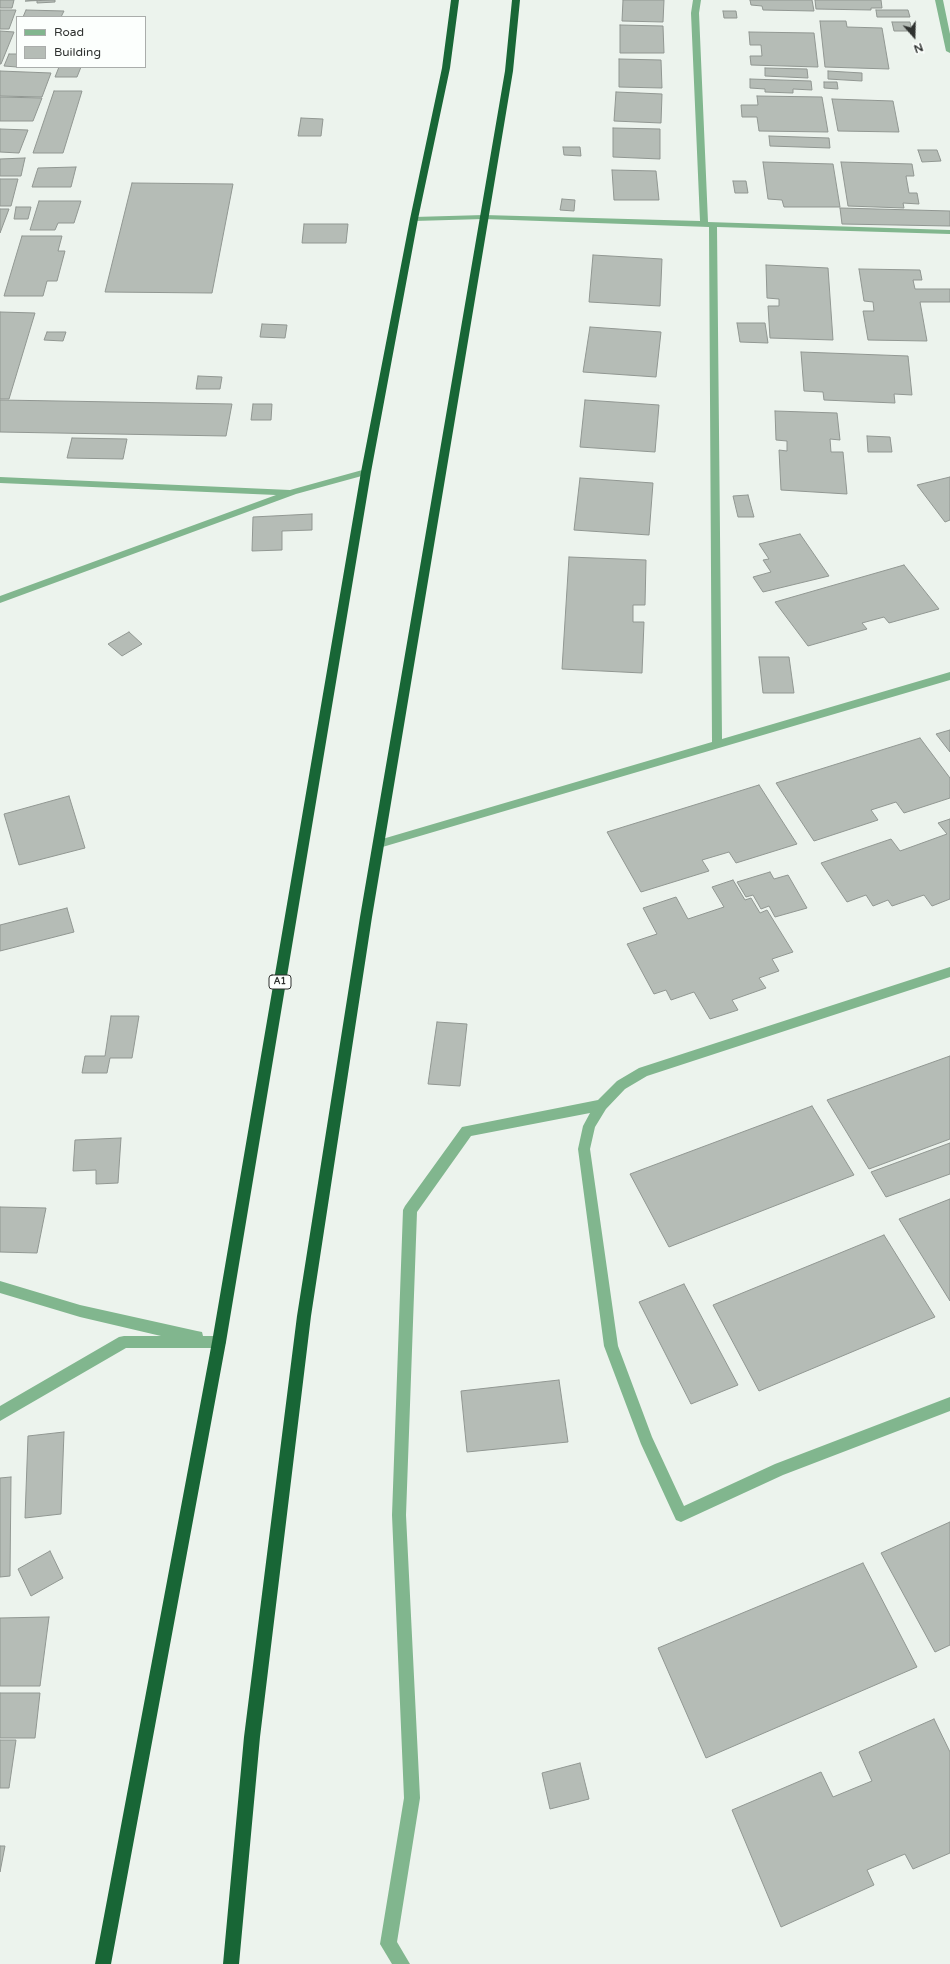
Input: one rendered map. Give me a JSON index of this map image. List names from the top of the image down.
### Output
{
  "streets": {
    "highway": ["A1"]
  },
  "legend": ["Road", "Building"],
  "north": "bottom"
}
